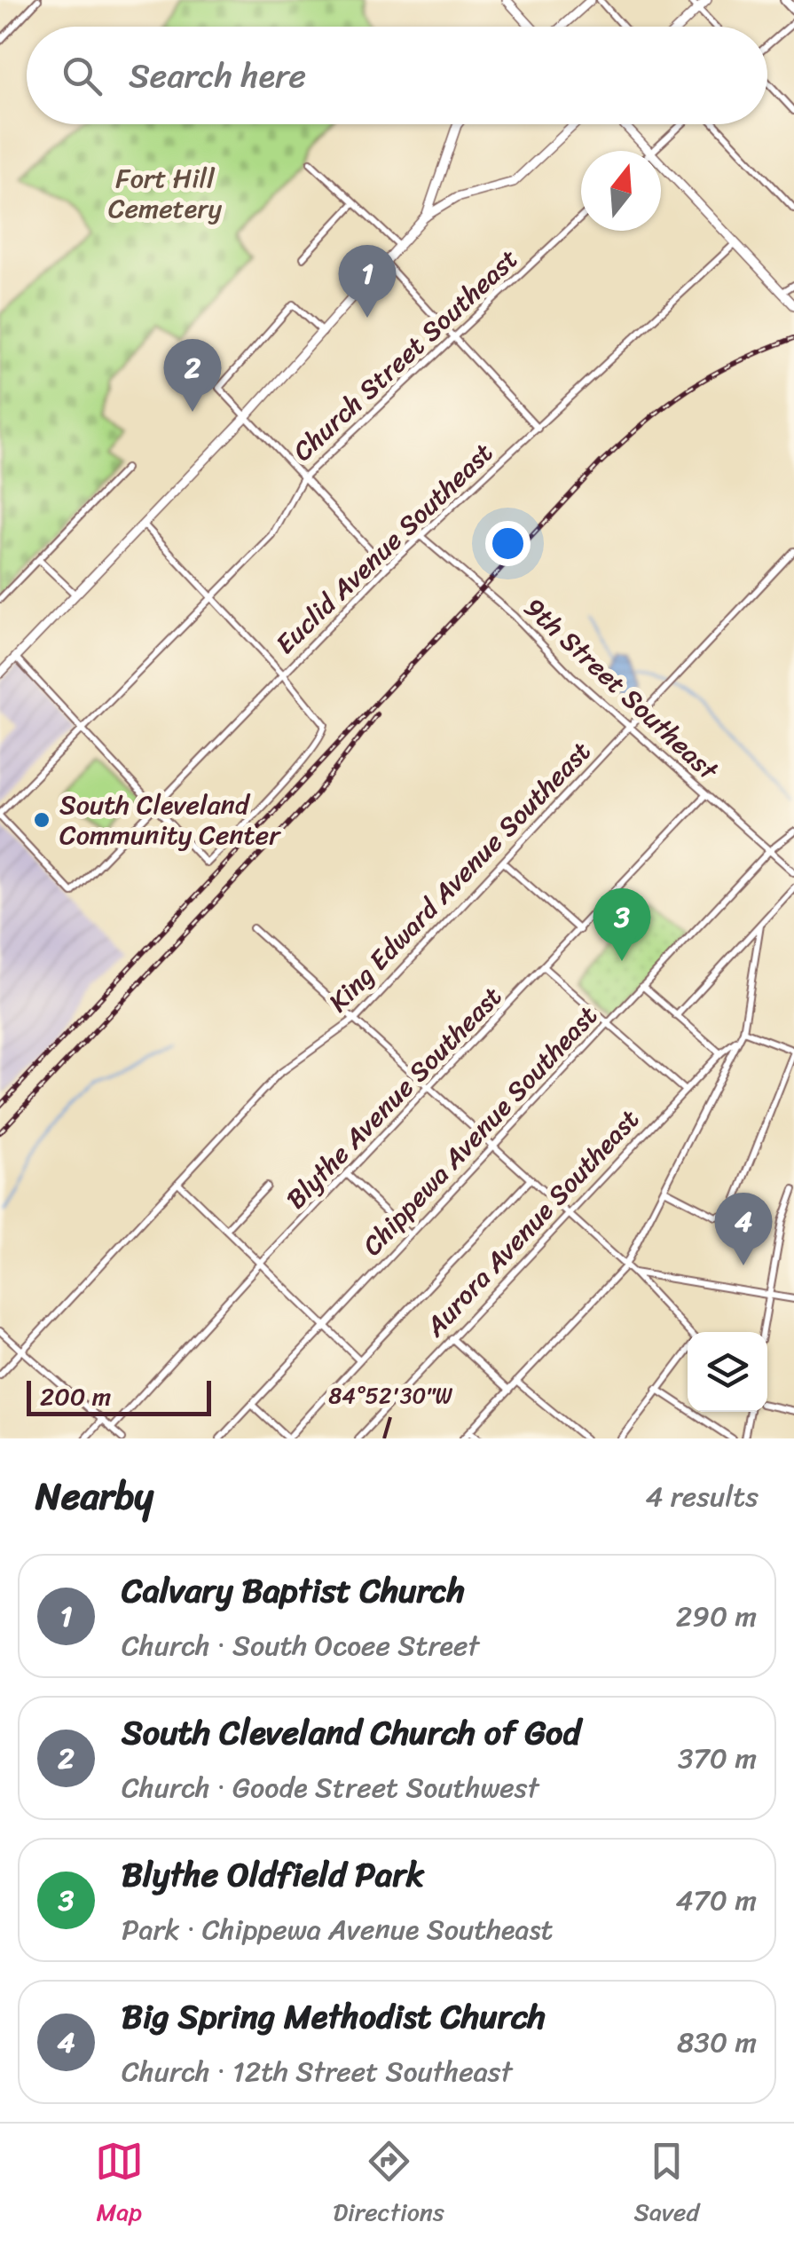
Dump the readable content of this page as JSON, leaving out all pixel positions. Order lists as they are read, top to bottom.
{
  "streets": {
    "street": [
      "Church Street Southeast",
      "Euclid Avenue Southeast",
      "9th Street Southeast",
      "King Edward Avenue Southeast",
      "Blythe Avenue Southeast",
      "Chippewa Avenue Southeast",
      "Aurora Avenue Southeast"
    ]
  },
  "crossings": [
    ["Church Street Southeast", "Euclid Avenue Southeast"],
    ["Euclid Avenue Southeast", "9th Street Southeast"],
    ["9th Street Southeast", "King Edward Avenue Southeast"],
    ["9th Street Southeast", "Blythe Avenue Southeast"],
    ["9th Street Southeast", "Chippewa Avenue Southeast"]
  ],
  "parks": ["Fort Hill Cemetery"],
  "places": ["South Cleveland Community Center"],
  "scale_bar": "200 m",
  "north": "top",
  "page": {
    "search": "Search here",
    "pins": [
      "1",
      "2",
      "3",
      "4"
    ],
    "scale": "200 m",
    "heading": ["Nearby", "4 results"],
    "list": [
      {
        "mark": "1",
        "name": "Calvary Baptist Church",
        "note": "Church · South Ocoee Street",
        "value": "290 m"
      },
      {
        "mark": "2",
        "name": "South Cleveland Church of God",
        "note": "Church · Goode Street Southwest",
        "value": "370 m"
      },
      {
        "mark": "3",
        "name": "Blythe Oldfield Park",
        "note": "Park · Chippewa Avenue Southeast",
        "value": "470 m"
      },
      {
        "mark": "4",
        "name": "Big Spring Methodist Church",
        "note": "Church · 12th Street Southeast",
        "value": "830 m"
      }
    ],
    "nav": ["Map", "Directions", "Saved"]
  },
  "coordinates": ["84°52'30\"W"]
}
